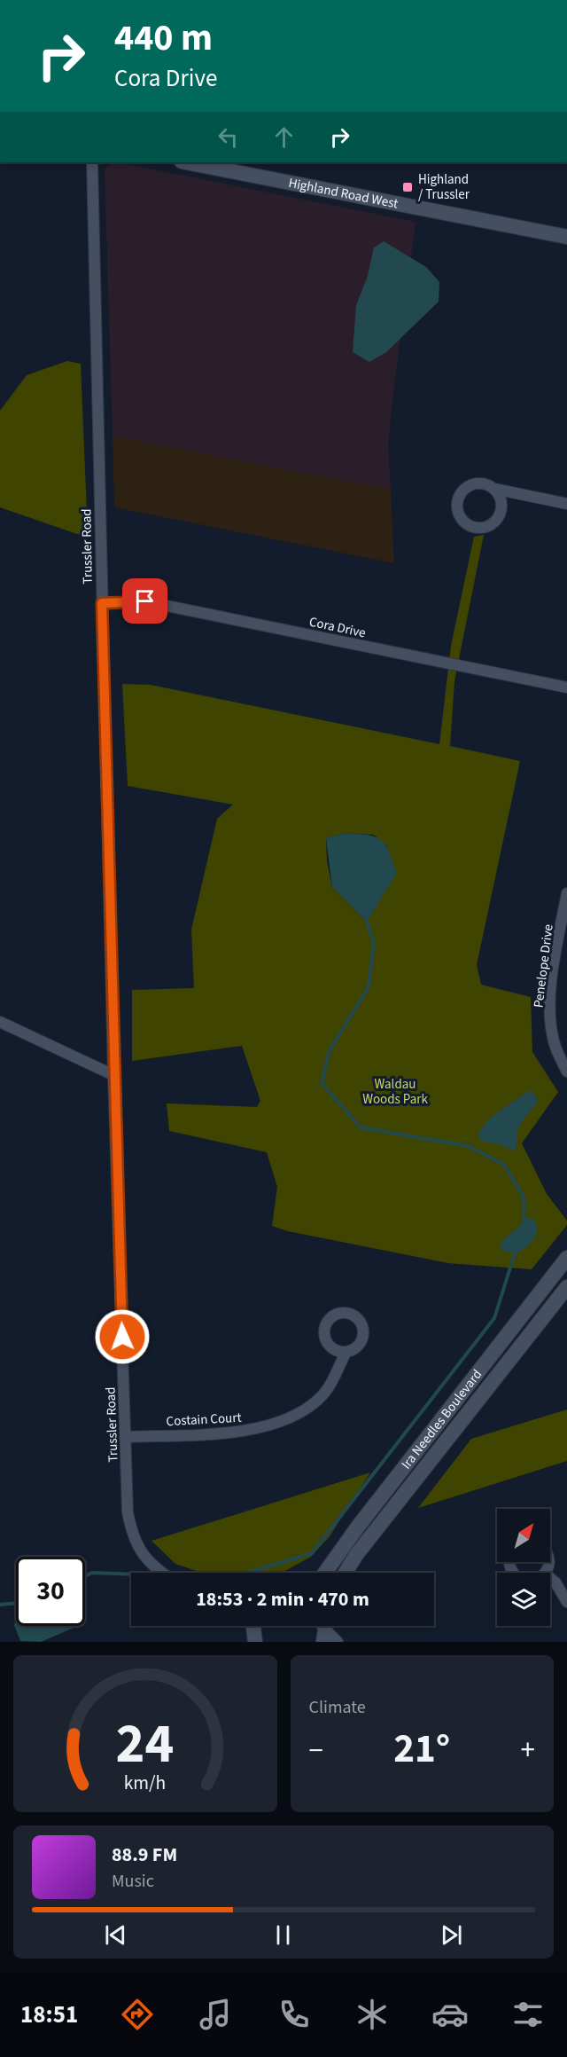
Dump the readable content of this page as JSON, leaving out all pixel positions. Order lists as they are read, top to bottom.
{
  "streets": {
    "main road": ["Highland Road West", "Ira Needles Boulevard"],
    "street": [
      "Trussler Road",
      "Cora Drive",
      "Penelope Drive",
      "Costain Court"
    ]
  },
  "crossings": [
    ["Trussler Road", "Cora Drive"],
    ["Trussler Road", "Costain Court"]
  ],
  "parks": ["Waldau Woods Park"],
  "places": {
    "transit": ["Highland / Trussler"]
  },
  "north": "top right",
  "page": {
    "turn": ["440 m", "Cora Drive"],
    "limit": "30",
    "trip": "18:53 · 2 min · 470 m",
    "tile": "Climate",
    "heat": ["−", "21°", "+"],
    "song": ["88.9 FM", "Music"],
    "tabs": "18:51",
    "gauge": ["24", "km/h"]
  }
}
